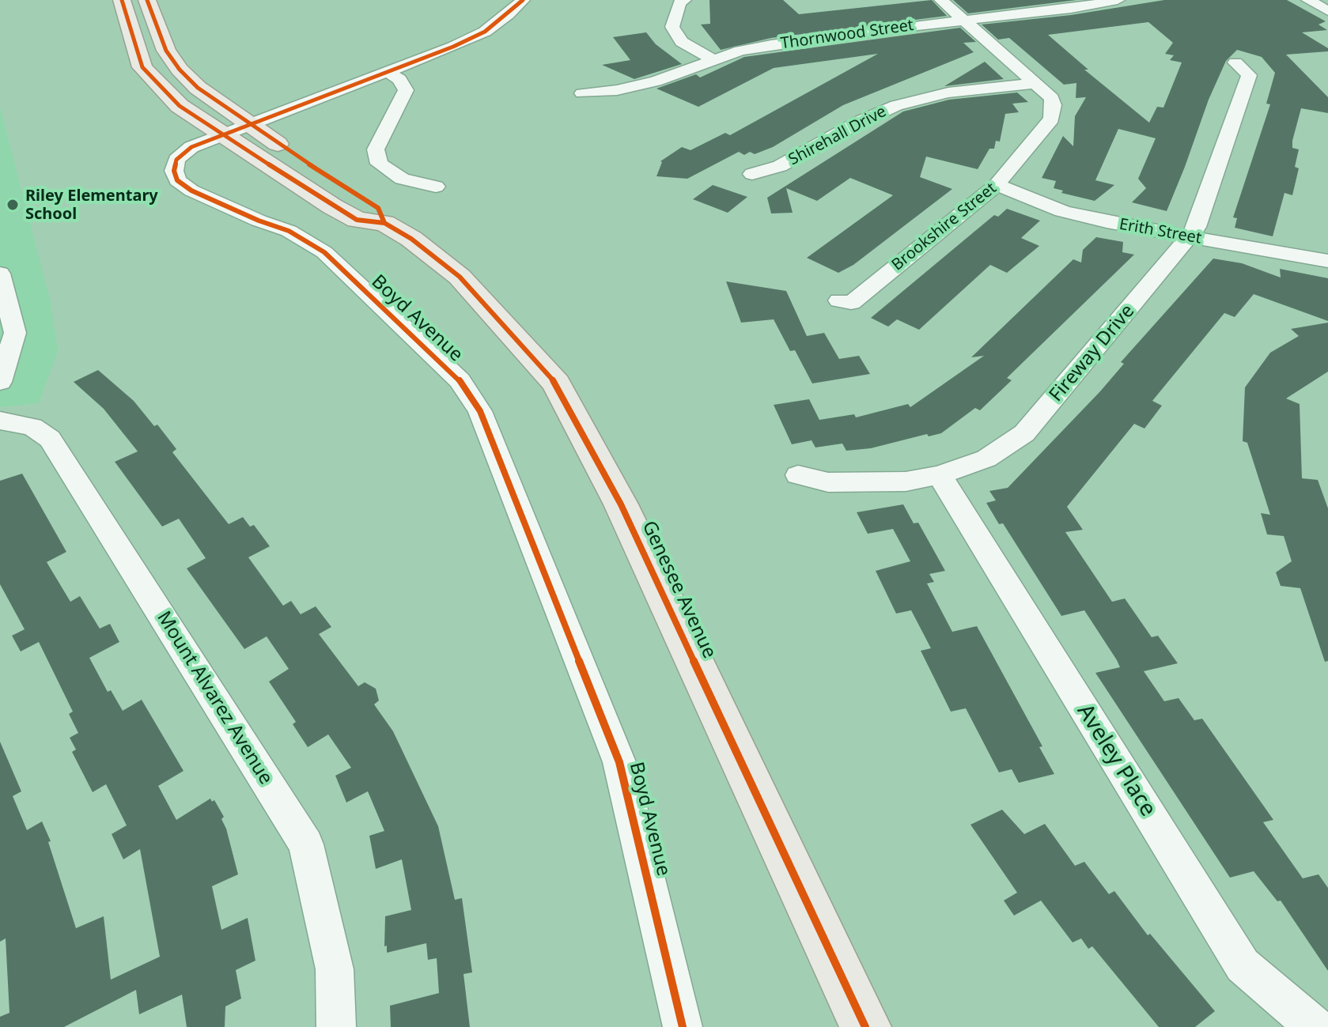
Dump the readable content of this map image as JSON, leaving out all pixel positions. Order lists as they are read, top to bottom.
{
  "streets": {
    "main road": ["Genesee Avenue"],
    "street": [
      "Thornwood Street",
      "Shirehall Drive",
      "Brookshire Street",
      "Erith Street",
      "Boyd Avenue",
      "Fireway Drive",
      "Mount Alvarez Avenue",
      "Aveley Place"
    ]
  },
  "crossings": [
    ["Thornwood Street", "Brookshire Street"],
    ["Shirehall Drive", "Brookshire Street"],
    ["Brookshire Street", "Erith Street"],
    ["Erith Street", "Fireway Drive"],
    ["Boyd Avenue", "Genesee Avenue"],
    ["Fireway Drive", "Aveley Place"]
  ],
  "places": ["Riley Elementary School"]
}
